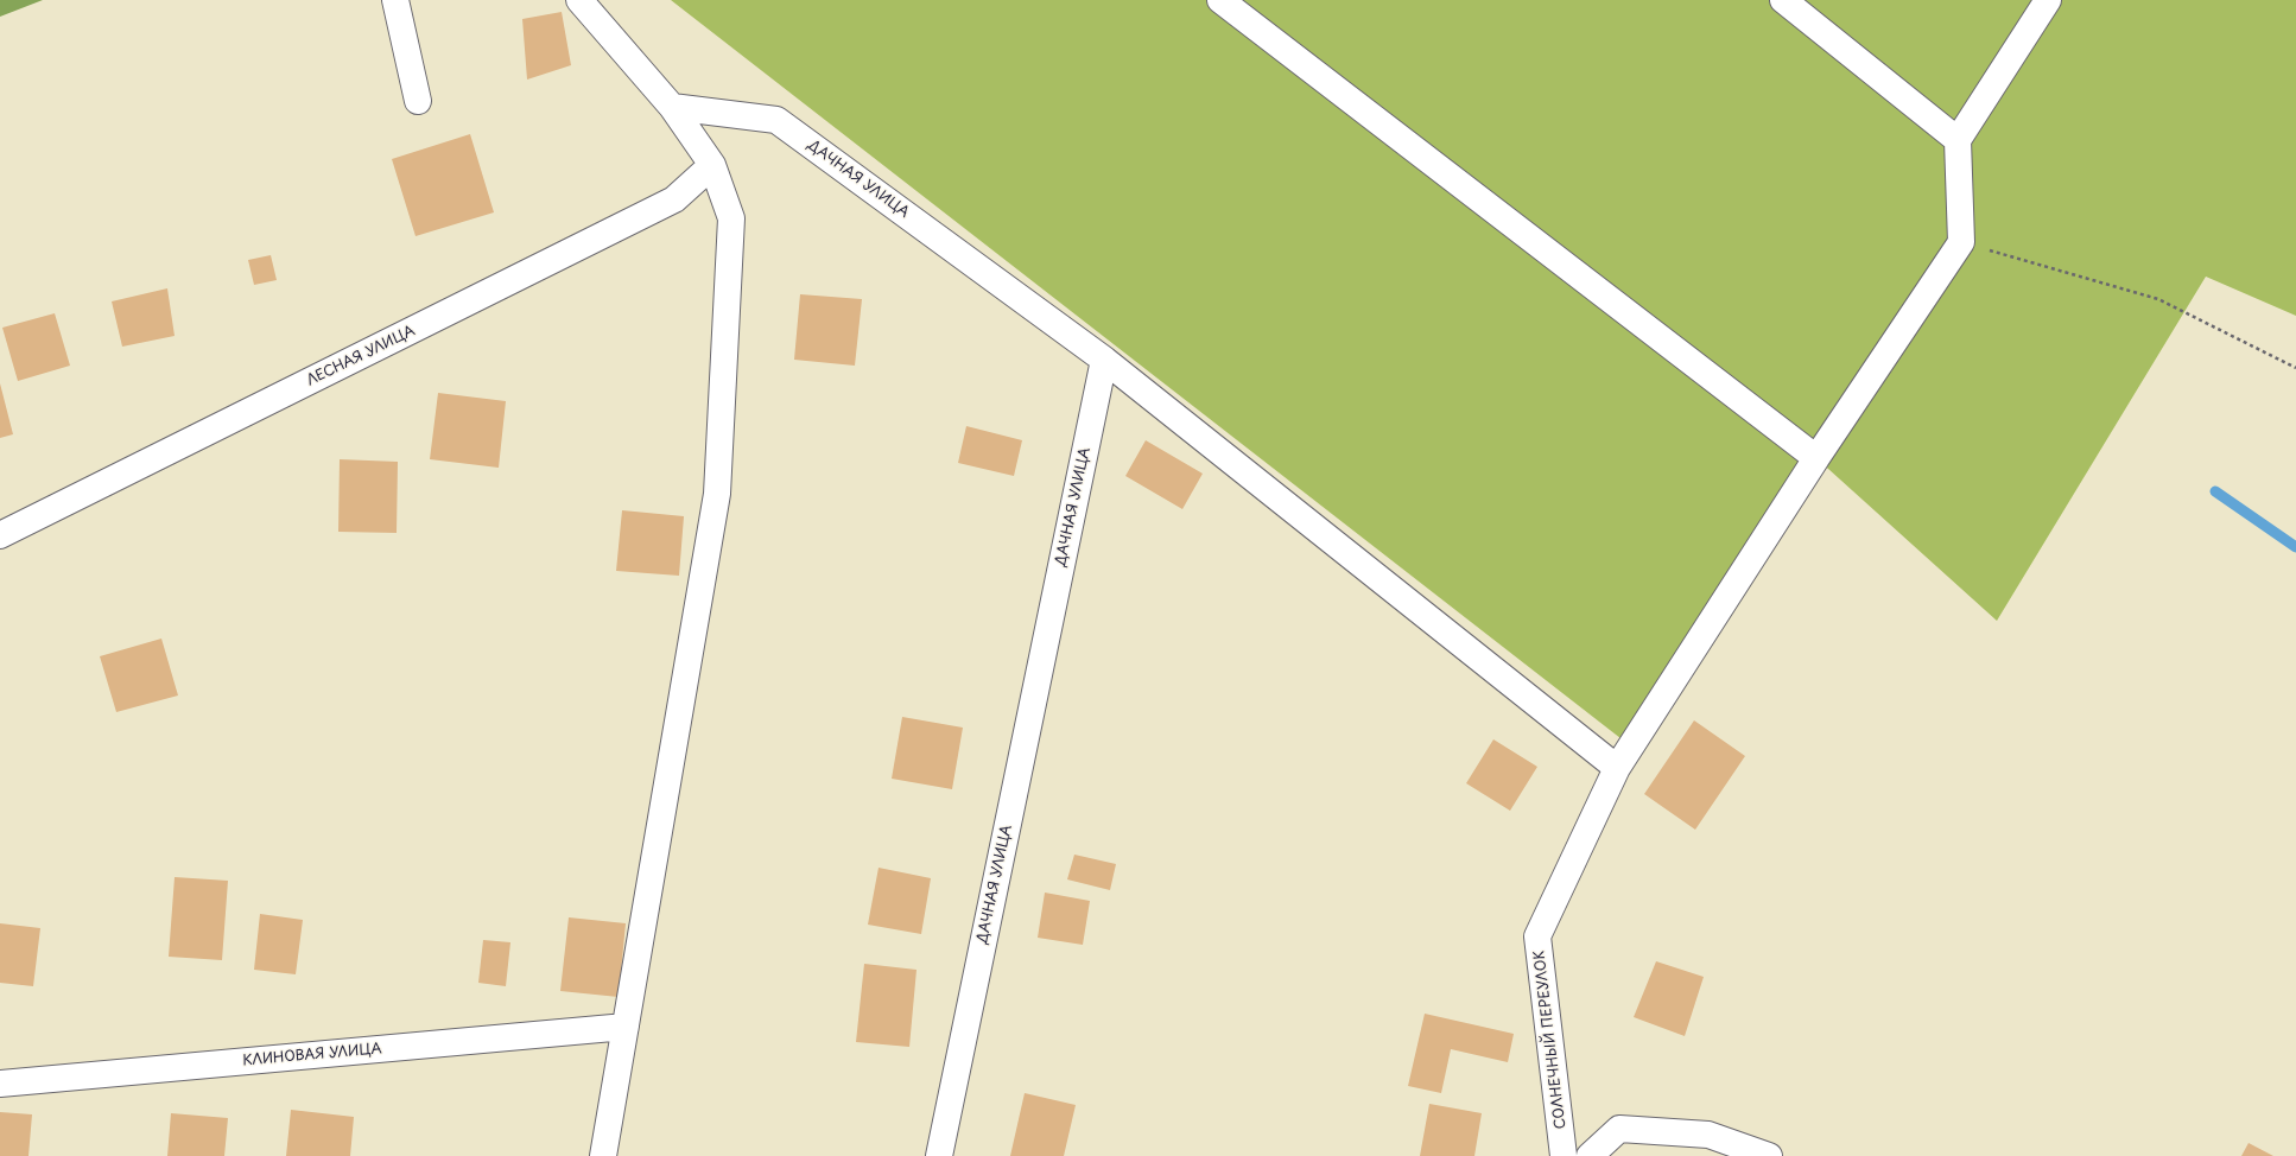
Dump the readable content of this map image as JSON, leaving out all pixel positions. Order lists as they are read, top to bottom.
{
  "streets": {
    "street": [
      "ДАЧНАЯ УЛИЦА",
      "ЛЕСНАЯ УЛИЦА",
      "СОЛНЕЧНЫЙ ПЕРЕУЛОК",
      "КЛИНОВАЯ УЛИЦА"
    ]
  }
}
